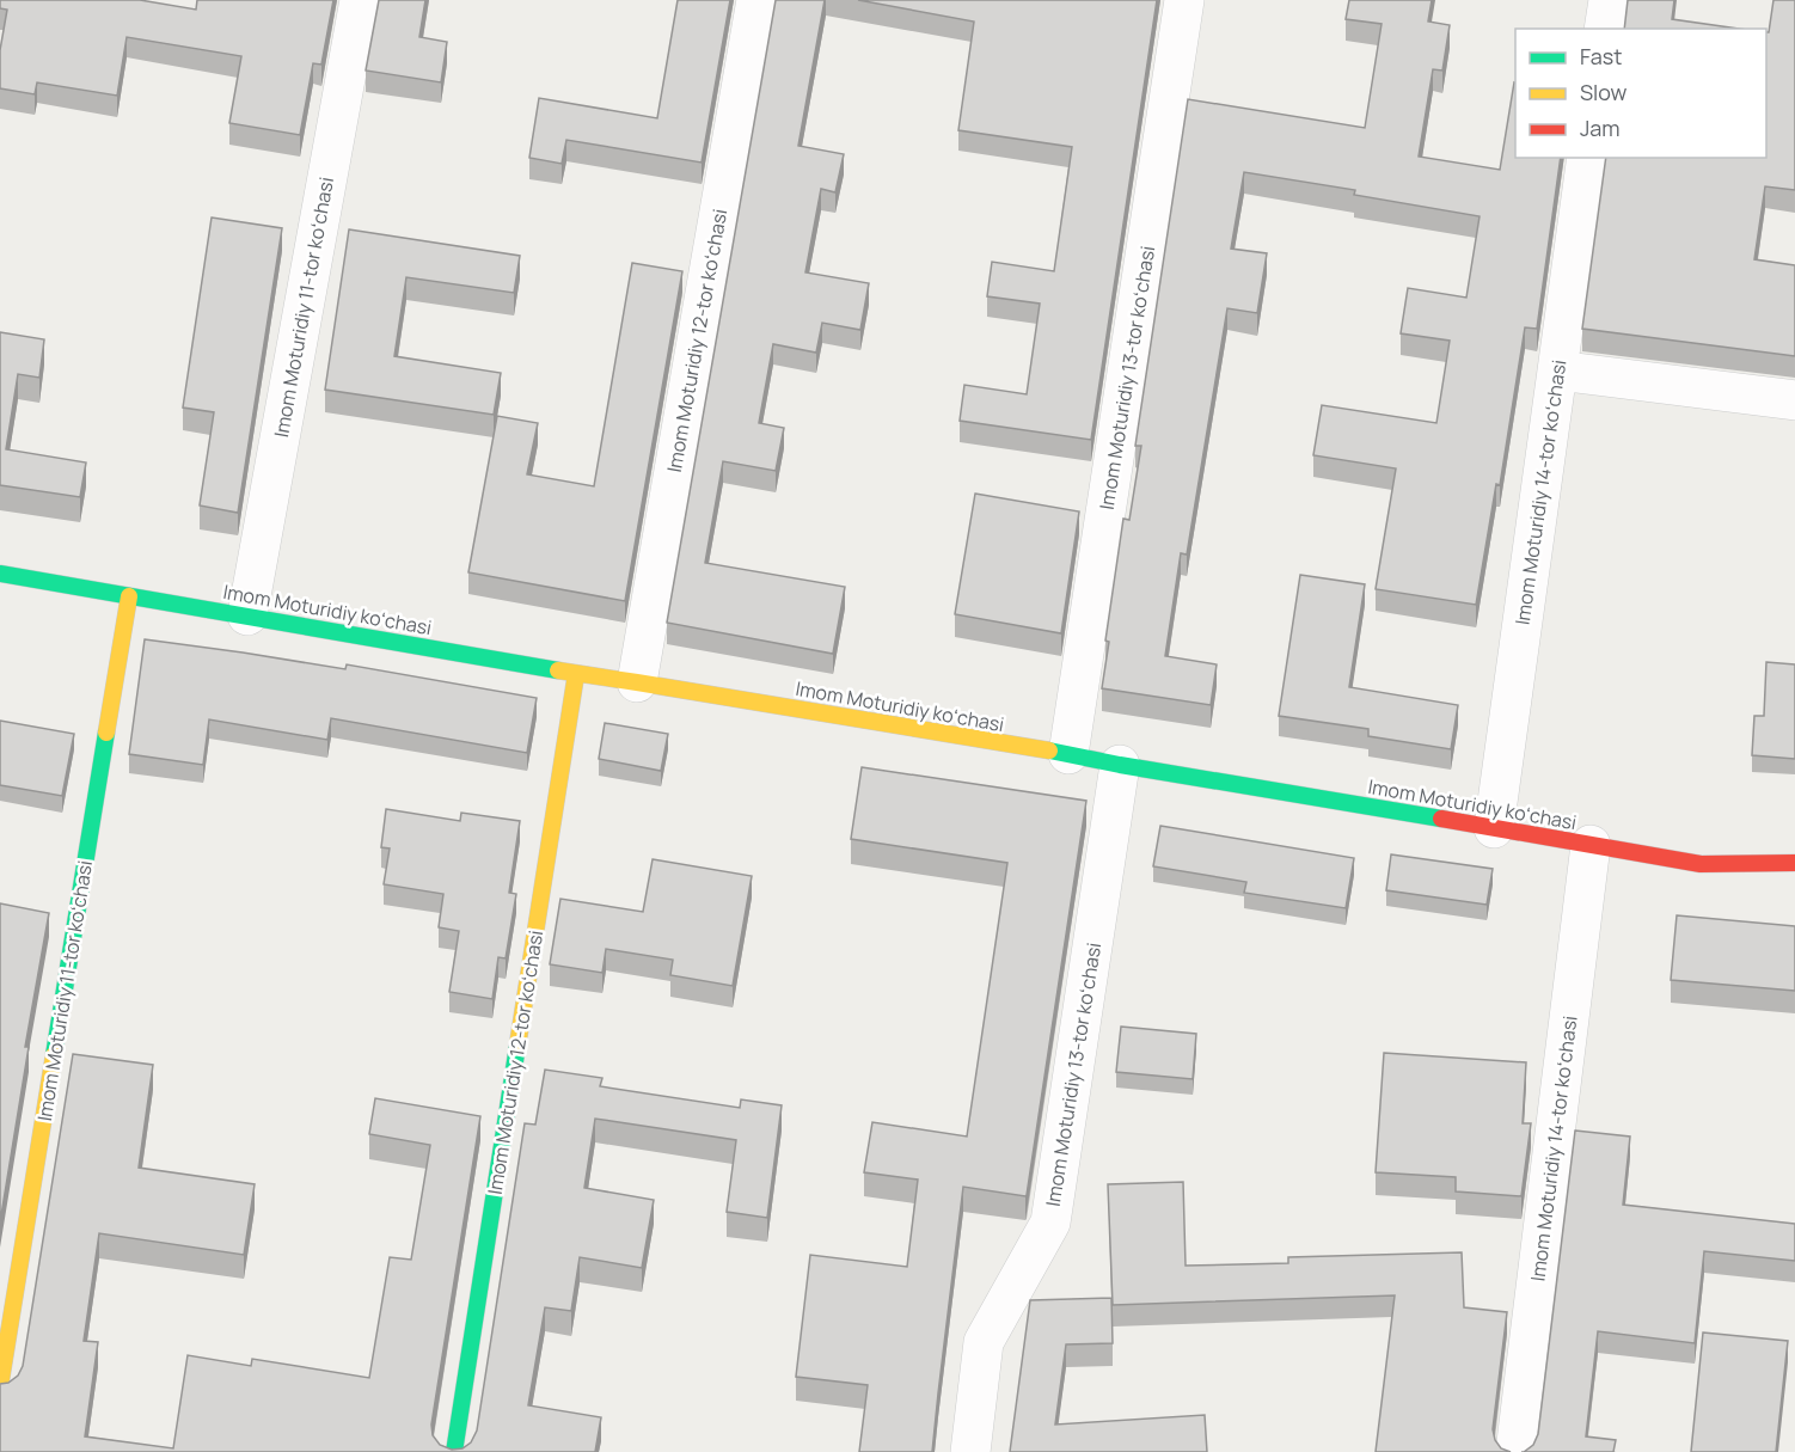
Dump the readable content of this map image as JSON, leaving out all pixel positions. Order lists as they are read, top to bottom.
{
  "streets": {
    "street": [
      "Imom Moturidiy 11-tor koʻchasi",
      "Imom Moturidiy 12-tor koʻchasi",
      "Imom Moturidiy 13-tor koʻchasi",
      "Imom Moturidiy 14-tor koʻchasi",
      "Imom Moturidiy koʻchasi"
    ]
  },
  "crossings": [
    ["Imom Moturidiy 11-tor koʻchasi", "Imom Moturidiy koʻchasi"],
    ["Imom Moturidiy 12-tor koʻchasi", "Imom Moturidiy koʻchasi"],
    ["Imom Moturidiy 13-tor koʻchasi", "Imom Moturidiy koʻchasi"],
    ["Imom Moturidiy 14-tor koʻchasi", "Imom Moturidiy koʻchasi"]
  ],
  "legend": ["Fast", "Slow", "Jam"]
}
